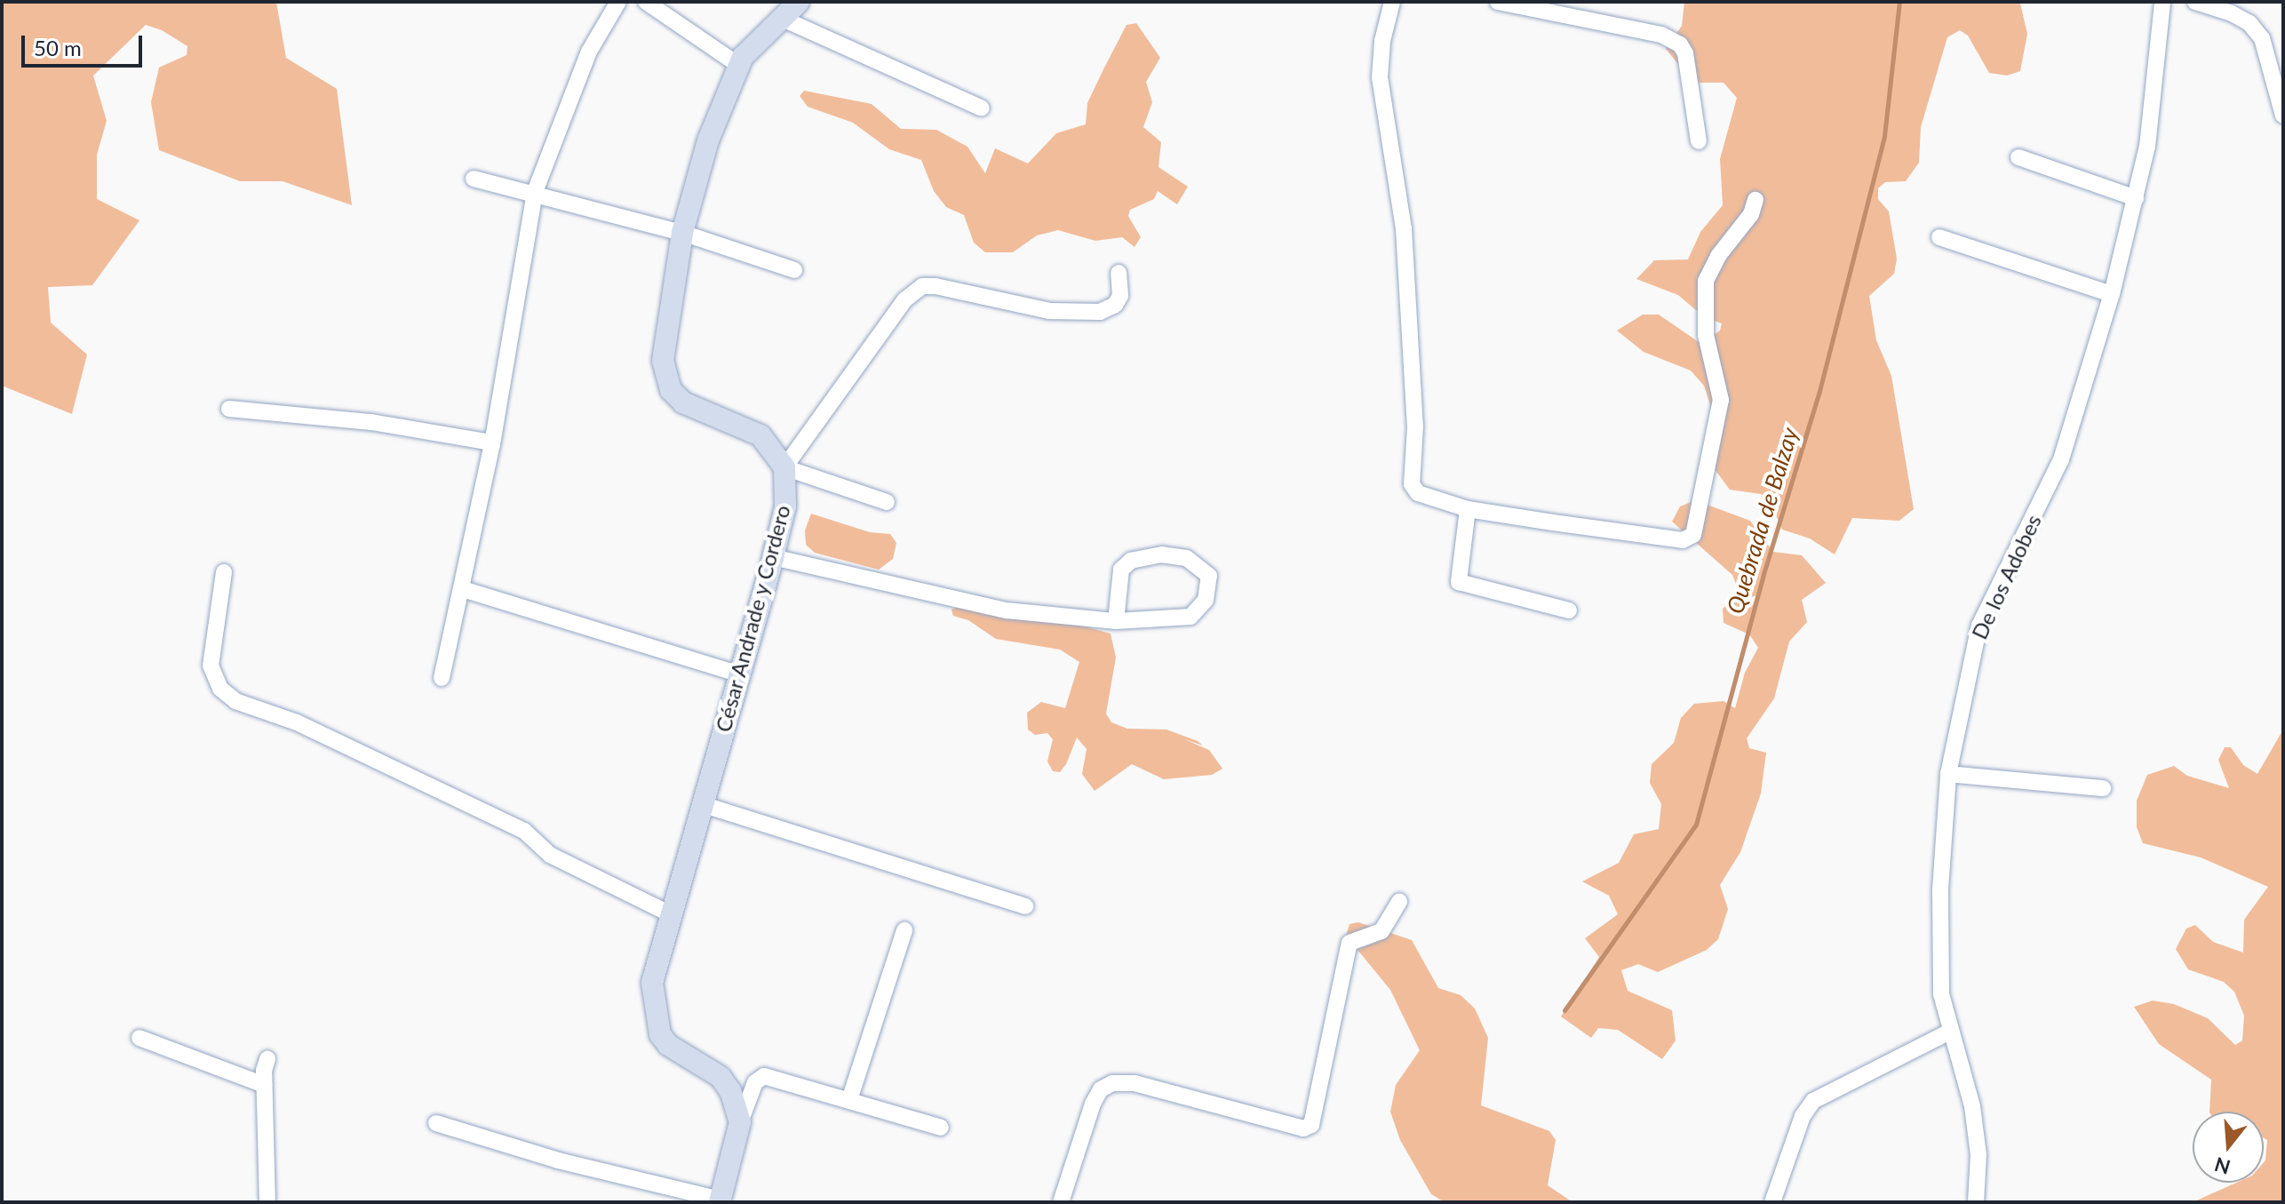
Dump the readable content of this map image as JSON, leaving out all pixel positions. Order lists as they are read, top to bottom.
{
  "streets": {
    "street": ["De los Adobes", "César Andrade y Cordero"]
  },
  "water": ["Quebrada de Balzay"],
  "scale_bar": "50 m",
  "north": "bottom"
}
